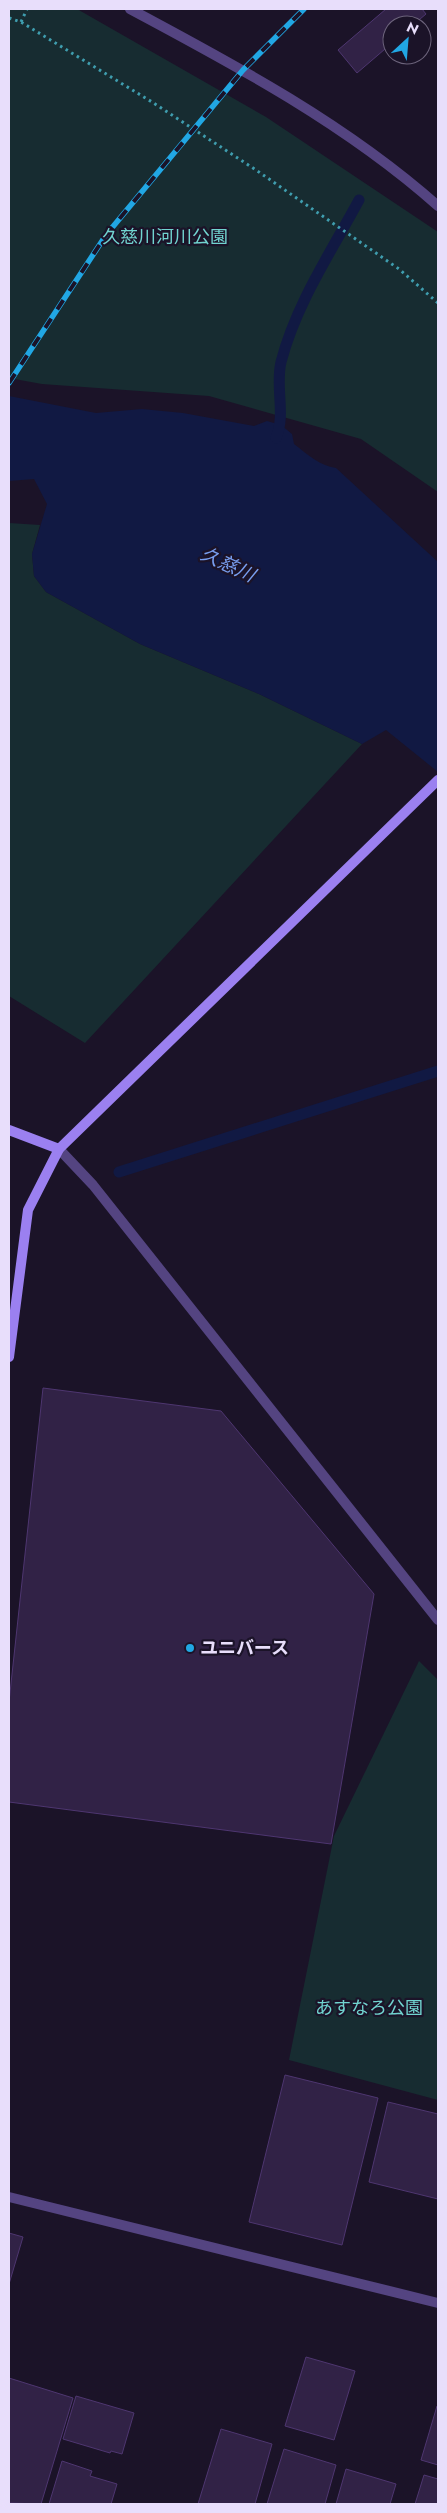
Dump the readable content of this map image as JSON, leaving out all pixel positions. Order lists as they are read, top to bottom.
{
  "water": ["久慈川"],
  "parks": ["久慈川河川公園", "あすなろ公園"],
  "places": ["ユニバース"],
  "north": "top right"
}
